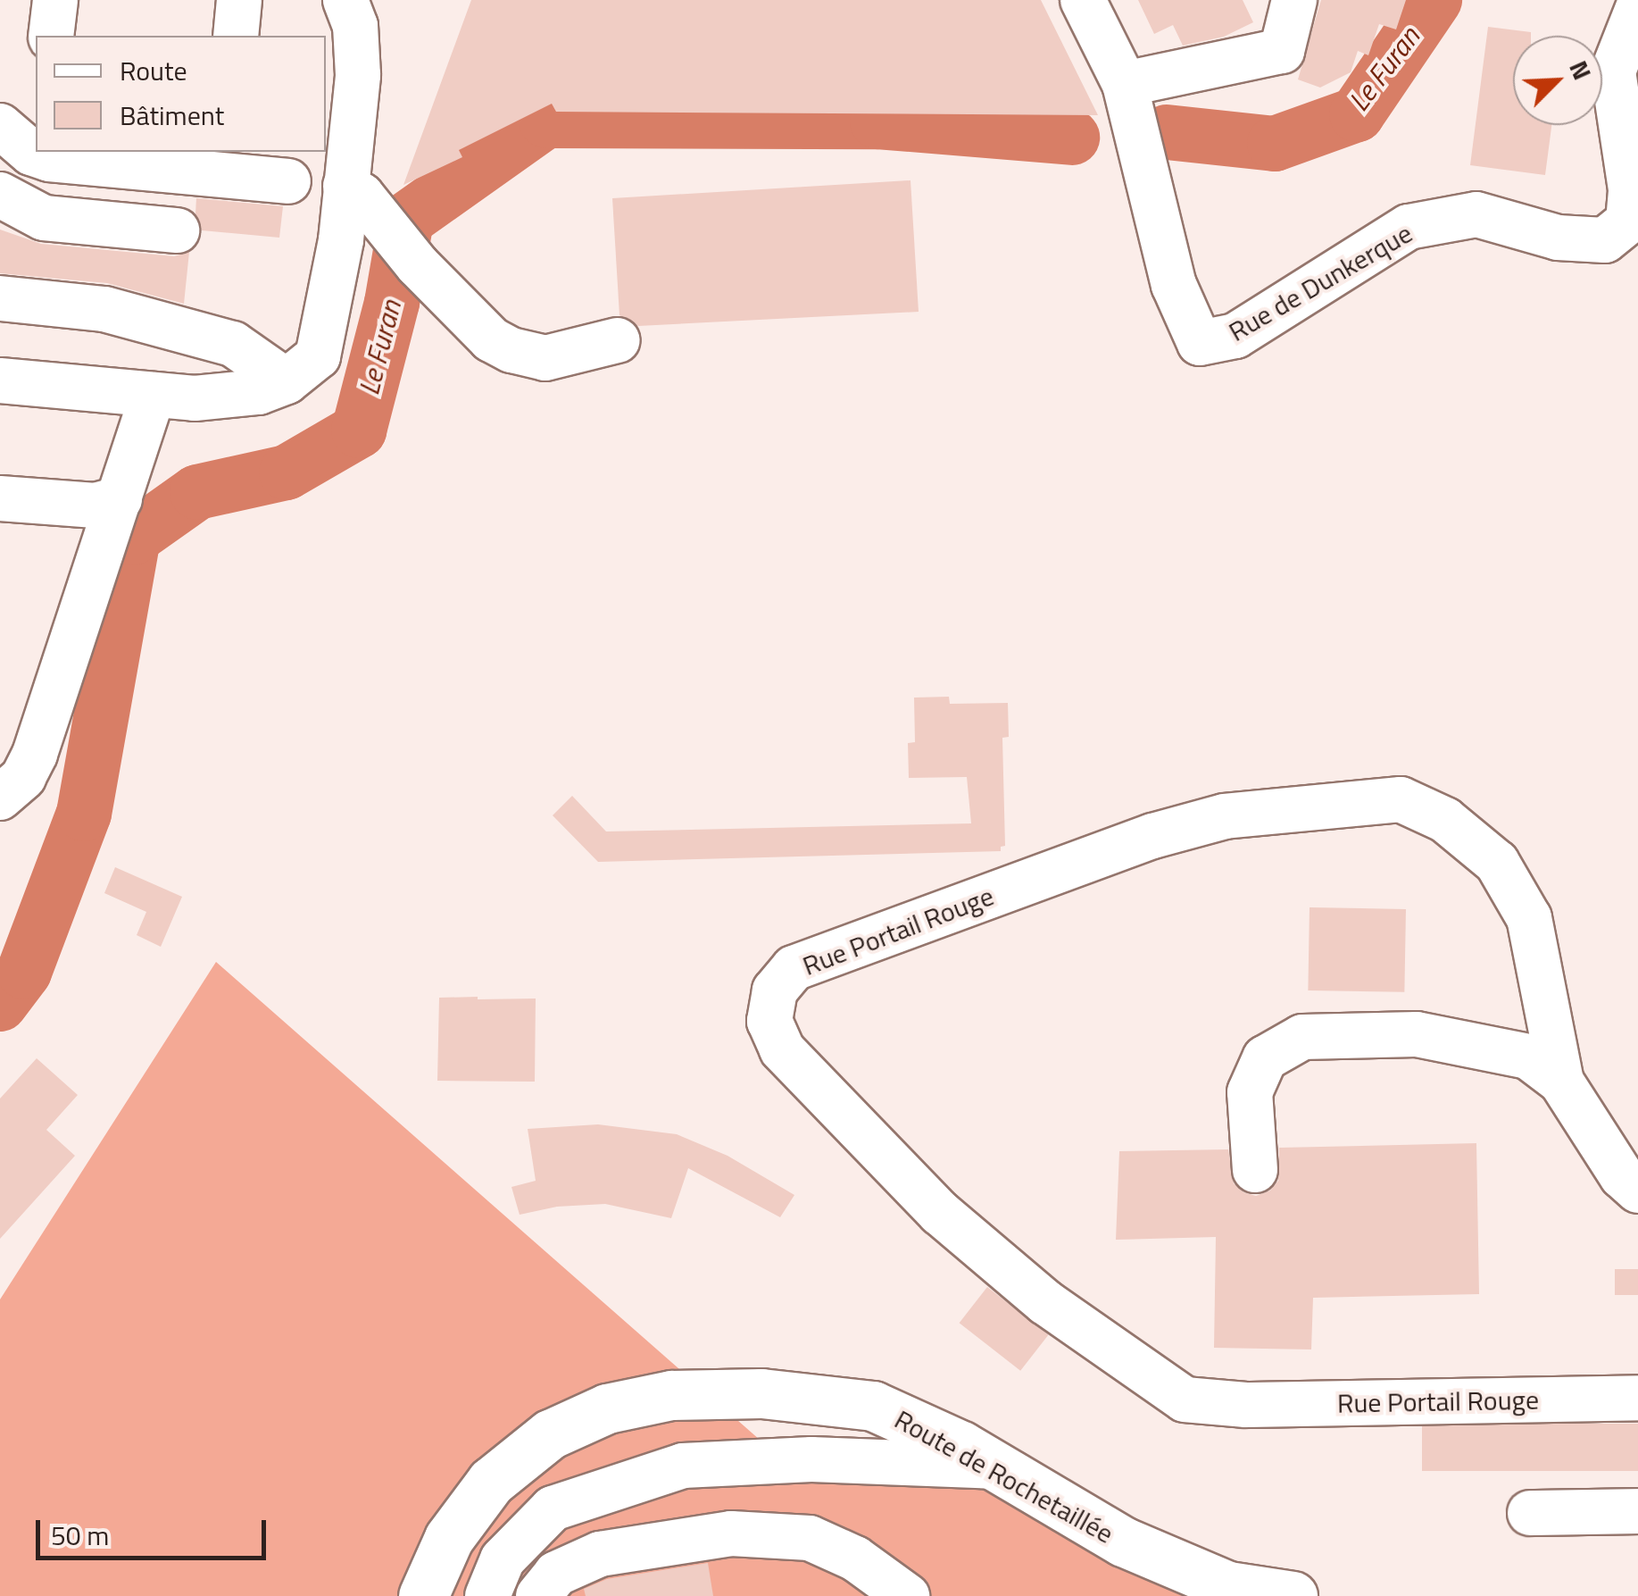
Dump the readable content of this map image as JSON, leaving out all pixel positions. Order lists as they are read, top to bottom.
{
  "streets": {
    "main road": ["Route de Rochetaillée"],
    "street": ["Rue de Dunkerque", "Rue Portail Rouge"]
  },
  "water": ["Le Furan"],
  "legend": ["Route", "Bâtiment"],
  "scale_bar": "50 m",
  "north": "top right"
}
